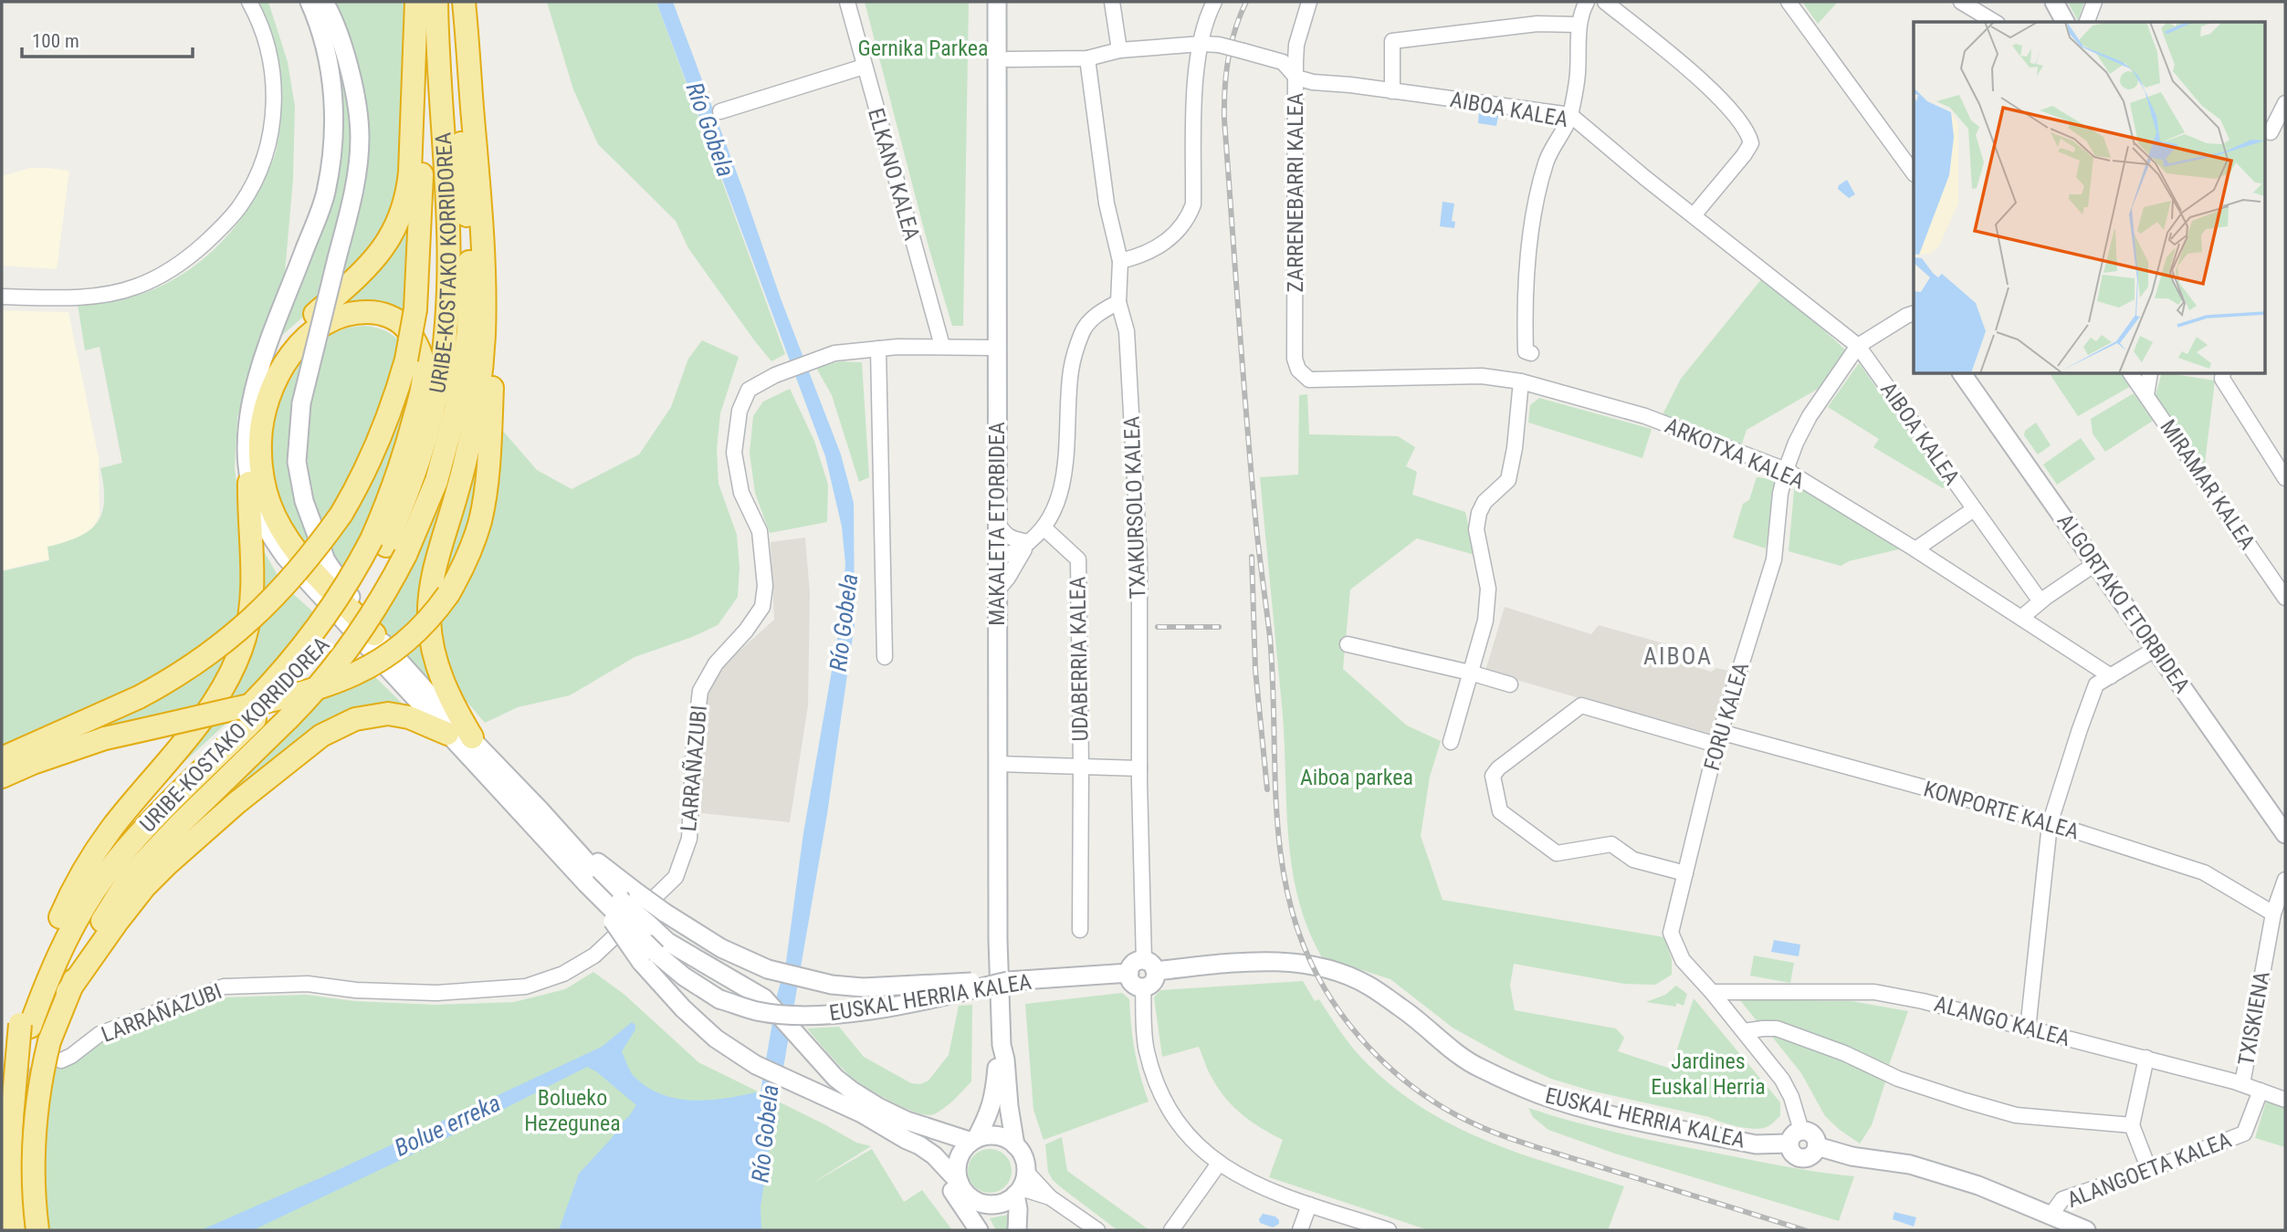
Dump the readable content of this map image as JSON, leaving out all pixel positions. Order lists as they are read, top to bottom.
{
  "streets": {
    "highway": ["URIBE-KOSTAKO KORRIDOREA"],
    "street": [
      "AIBOA KALEA",
      "ELKANO KALEA",
      "ZARRENEBARRI KALEA",
      "ARKOTXA KALEA",
      "MIRAMAR KALEA",
      "TXAKURSOLO KALEA",
      "MAKALETA ETORBIDEA",
      "ALGORTAKO ETORBIDEA",
      "UDABERRIA KALEA",
      "FORU KALEA",
      "LARRAÑAZUBI",
      "KONPORTE KALEA",
      "EUSKAL HERRIA KALEA",
      "TXISKIENA",
      "ALANGO KALEA",
      "ALANGOETA KALEA"
    ]
  },
  "crossings": [
    ["AIBOA KALEA", "ZARRENEBARRI KALEA"],
    ["AIBOA KALEA", "ARKOTXA KALEA"],
    ["AIBOA KALEA", "TXAKURSOLO KALEA"],
    ["AIBOA KALEA", "FORU KALEA"],
    ["ELKANO KALEA", "LARRAÑAZUBI"],
    ["ZARRENEBARRI KALEA", "ARKOTXA KALEA"],
    ["URIBE-KOSTAKO KORRIDOREA", "LARRAÑAZUBI"],
    ["ARKOTXA KALEA", "FORU KALEA"],
    ["TXAKURSOLO KALEA", "UDABERRIA KALEA"],
    ["TXAKURSOLO KALEA", "EUSKAL HERRIA KALEA"],
    ["MAKALETA ETORBIDEA", "UDABERRIA KALEA"],
    ["MAKALETA ETORBIDEA", "LARRAÑAZUBI"],
    ["FORU KALEA", "KONPORTE KALEA"],
    ["FORU KALEA", "EUSKAL HERRIA KALEA"],
    ["FORU KALEA", "ALANGO KALEA"],
    ["KONPORTE KALEA", "TXISKIENA"],
    ["EUSKAL HERRIA KALEA", "ALANGOETA KALEA"],
    ["TXISKIENA", "ALANGO KALEA"],
    ["ALANGO KALEA", "ALANGOETA KALEA"]
  ],
  "districts": ["AIBOA"],
  "water": ["Río Gobela", "Bolue erreka"],
  "parks": [
    "Gernika Parkea",
    "Aiboa parkea",
    "Jardines Euskal Herria",
    "Bolueko Hezegunea"
  ],
  "scale_bar": "100 m"
}
